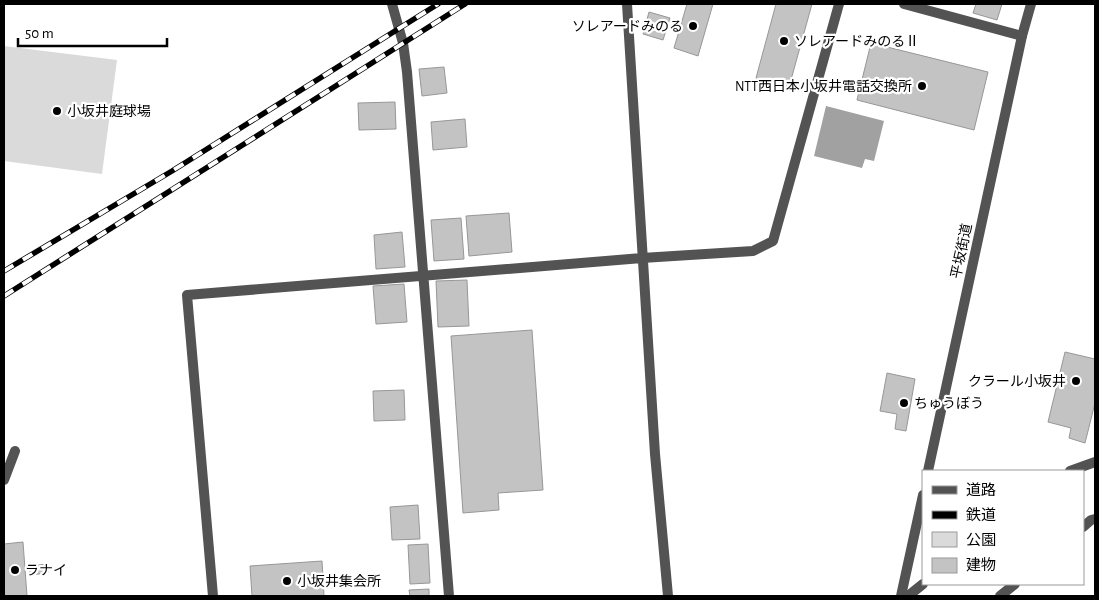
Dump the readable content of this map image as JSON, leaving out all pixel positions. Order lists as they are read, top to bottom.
{
  "streets": {
    "street": ["平坂街道"]
  },
  "places": [
    "ソレアードみのる",
    "ソレアードみのるⅡ",
    "NTT西日本小坂井電話交換所",
    "小坂井庭球場",
    "クラール小坂井",
    "ちゅうぼう",
    "ラナイ",
    "小坂井集会所"
  ],
  "legend": [
    "道路",
    "鉄道",
    "公園",
    "建物"
  ],
  "scale_bar": "50 m"
}
